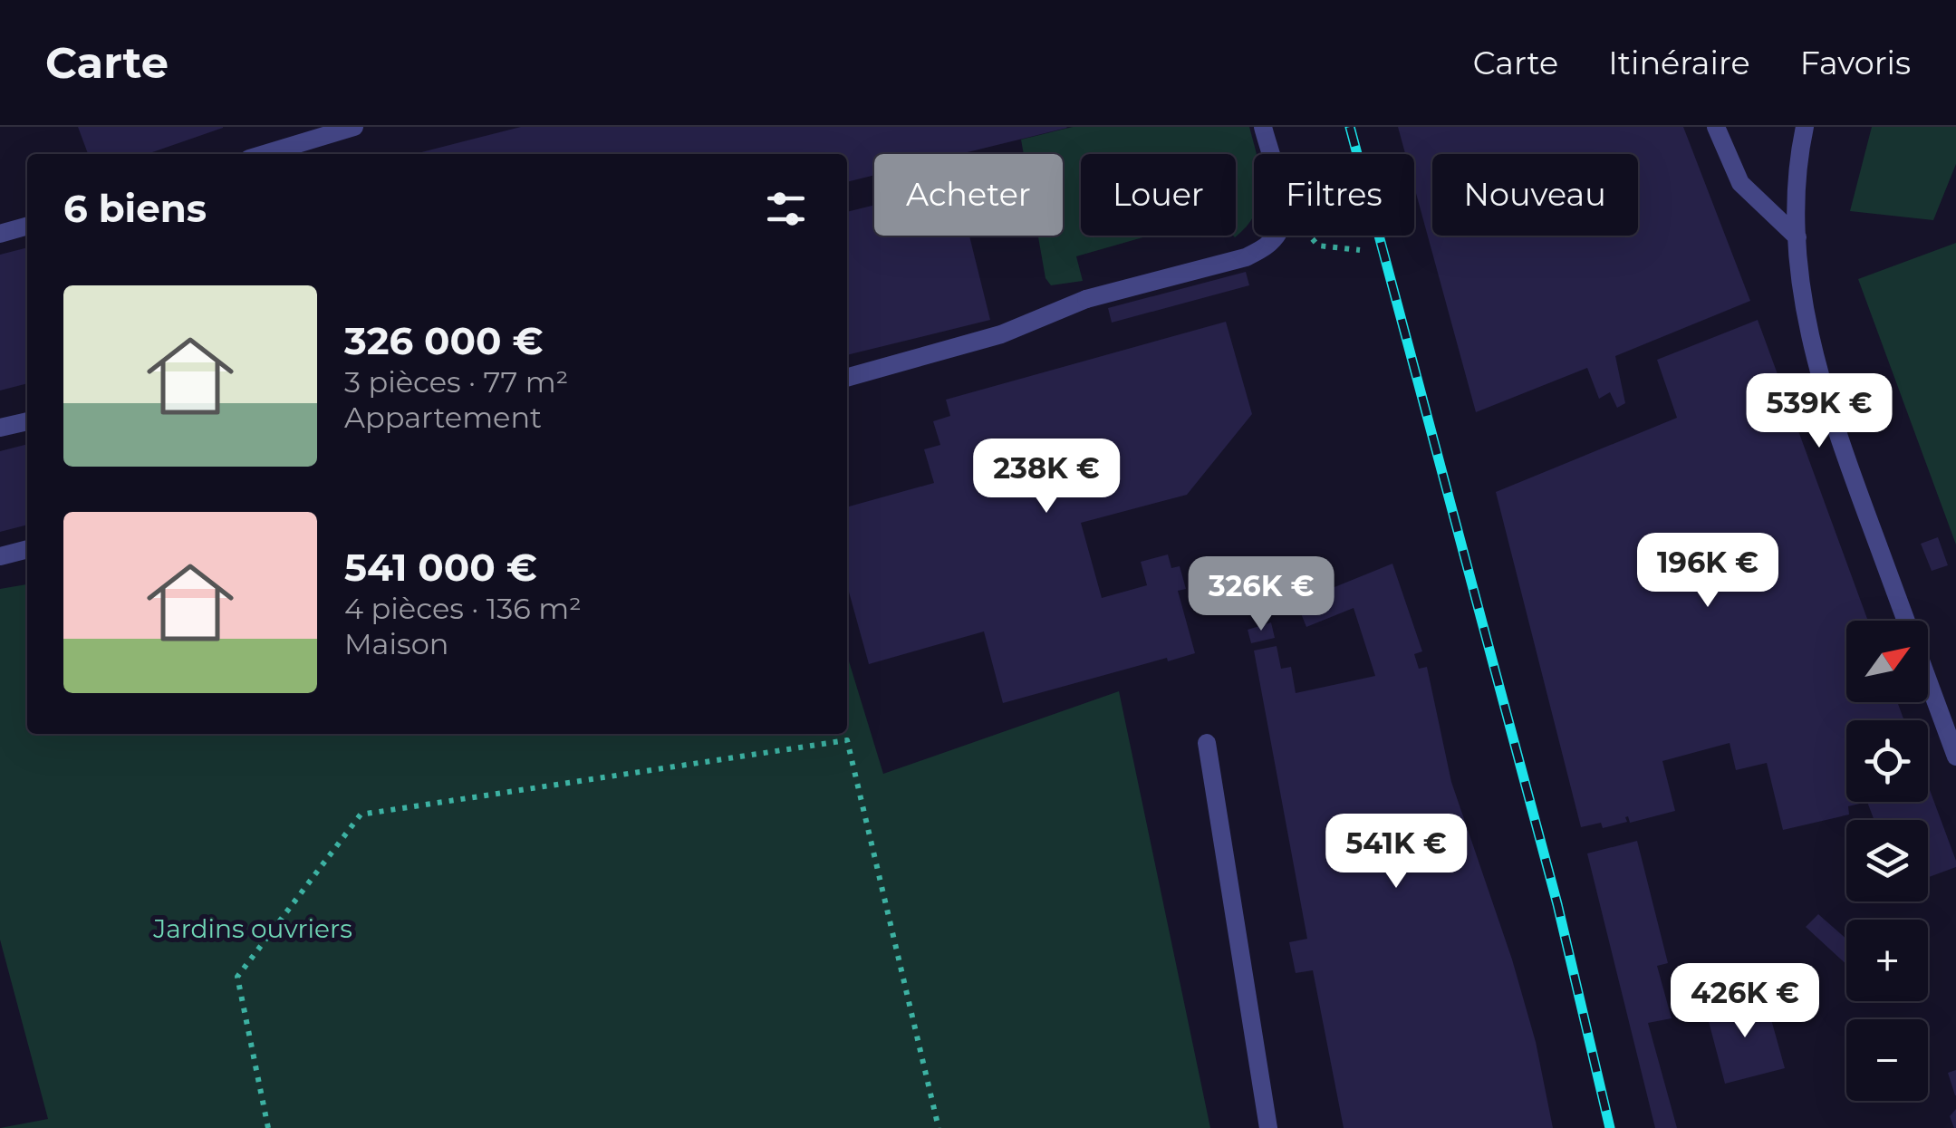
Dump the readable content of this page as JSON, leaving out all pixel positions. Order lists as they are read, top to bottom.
{
  "parks": ["Jardins ouvriers"],
  "north": "top right",
  "page": {
    "header": "Carte",
    "nav": ["Carte", "Itinéraire", "Favoris"],
    "chip": [
      "Acheter",
      "Louer",
      "Filtres",
      "Nouveau"
    ],
    "heading": "6 biens",
    "list": [
      {
        "name": "326 000 €",
        "note": "3 pièces · 77 m² · Appartement"
      },
      {
        "name": "541 000 €",
        "note": "4 pièces · 136 m² · Maison"
      }
    ],
    "price": [
      "539K €",
      "238K €",
      "196K €",
      "326K €",
      "541K €",
      "426K €"
    ],
    "map_buttons": ["+", "−"]
  }
}
